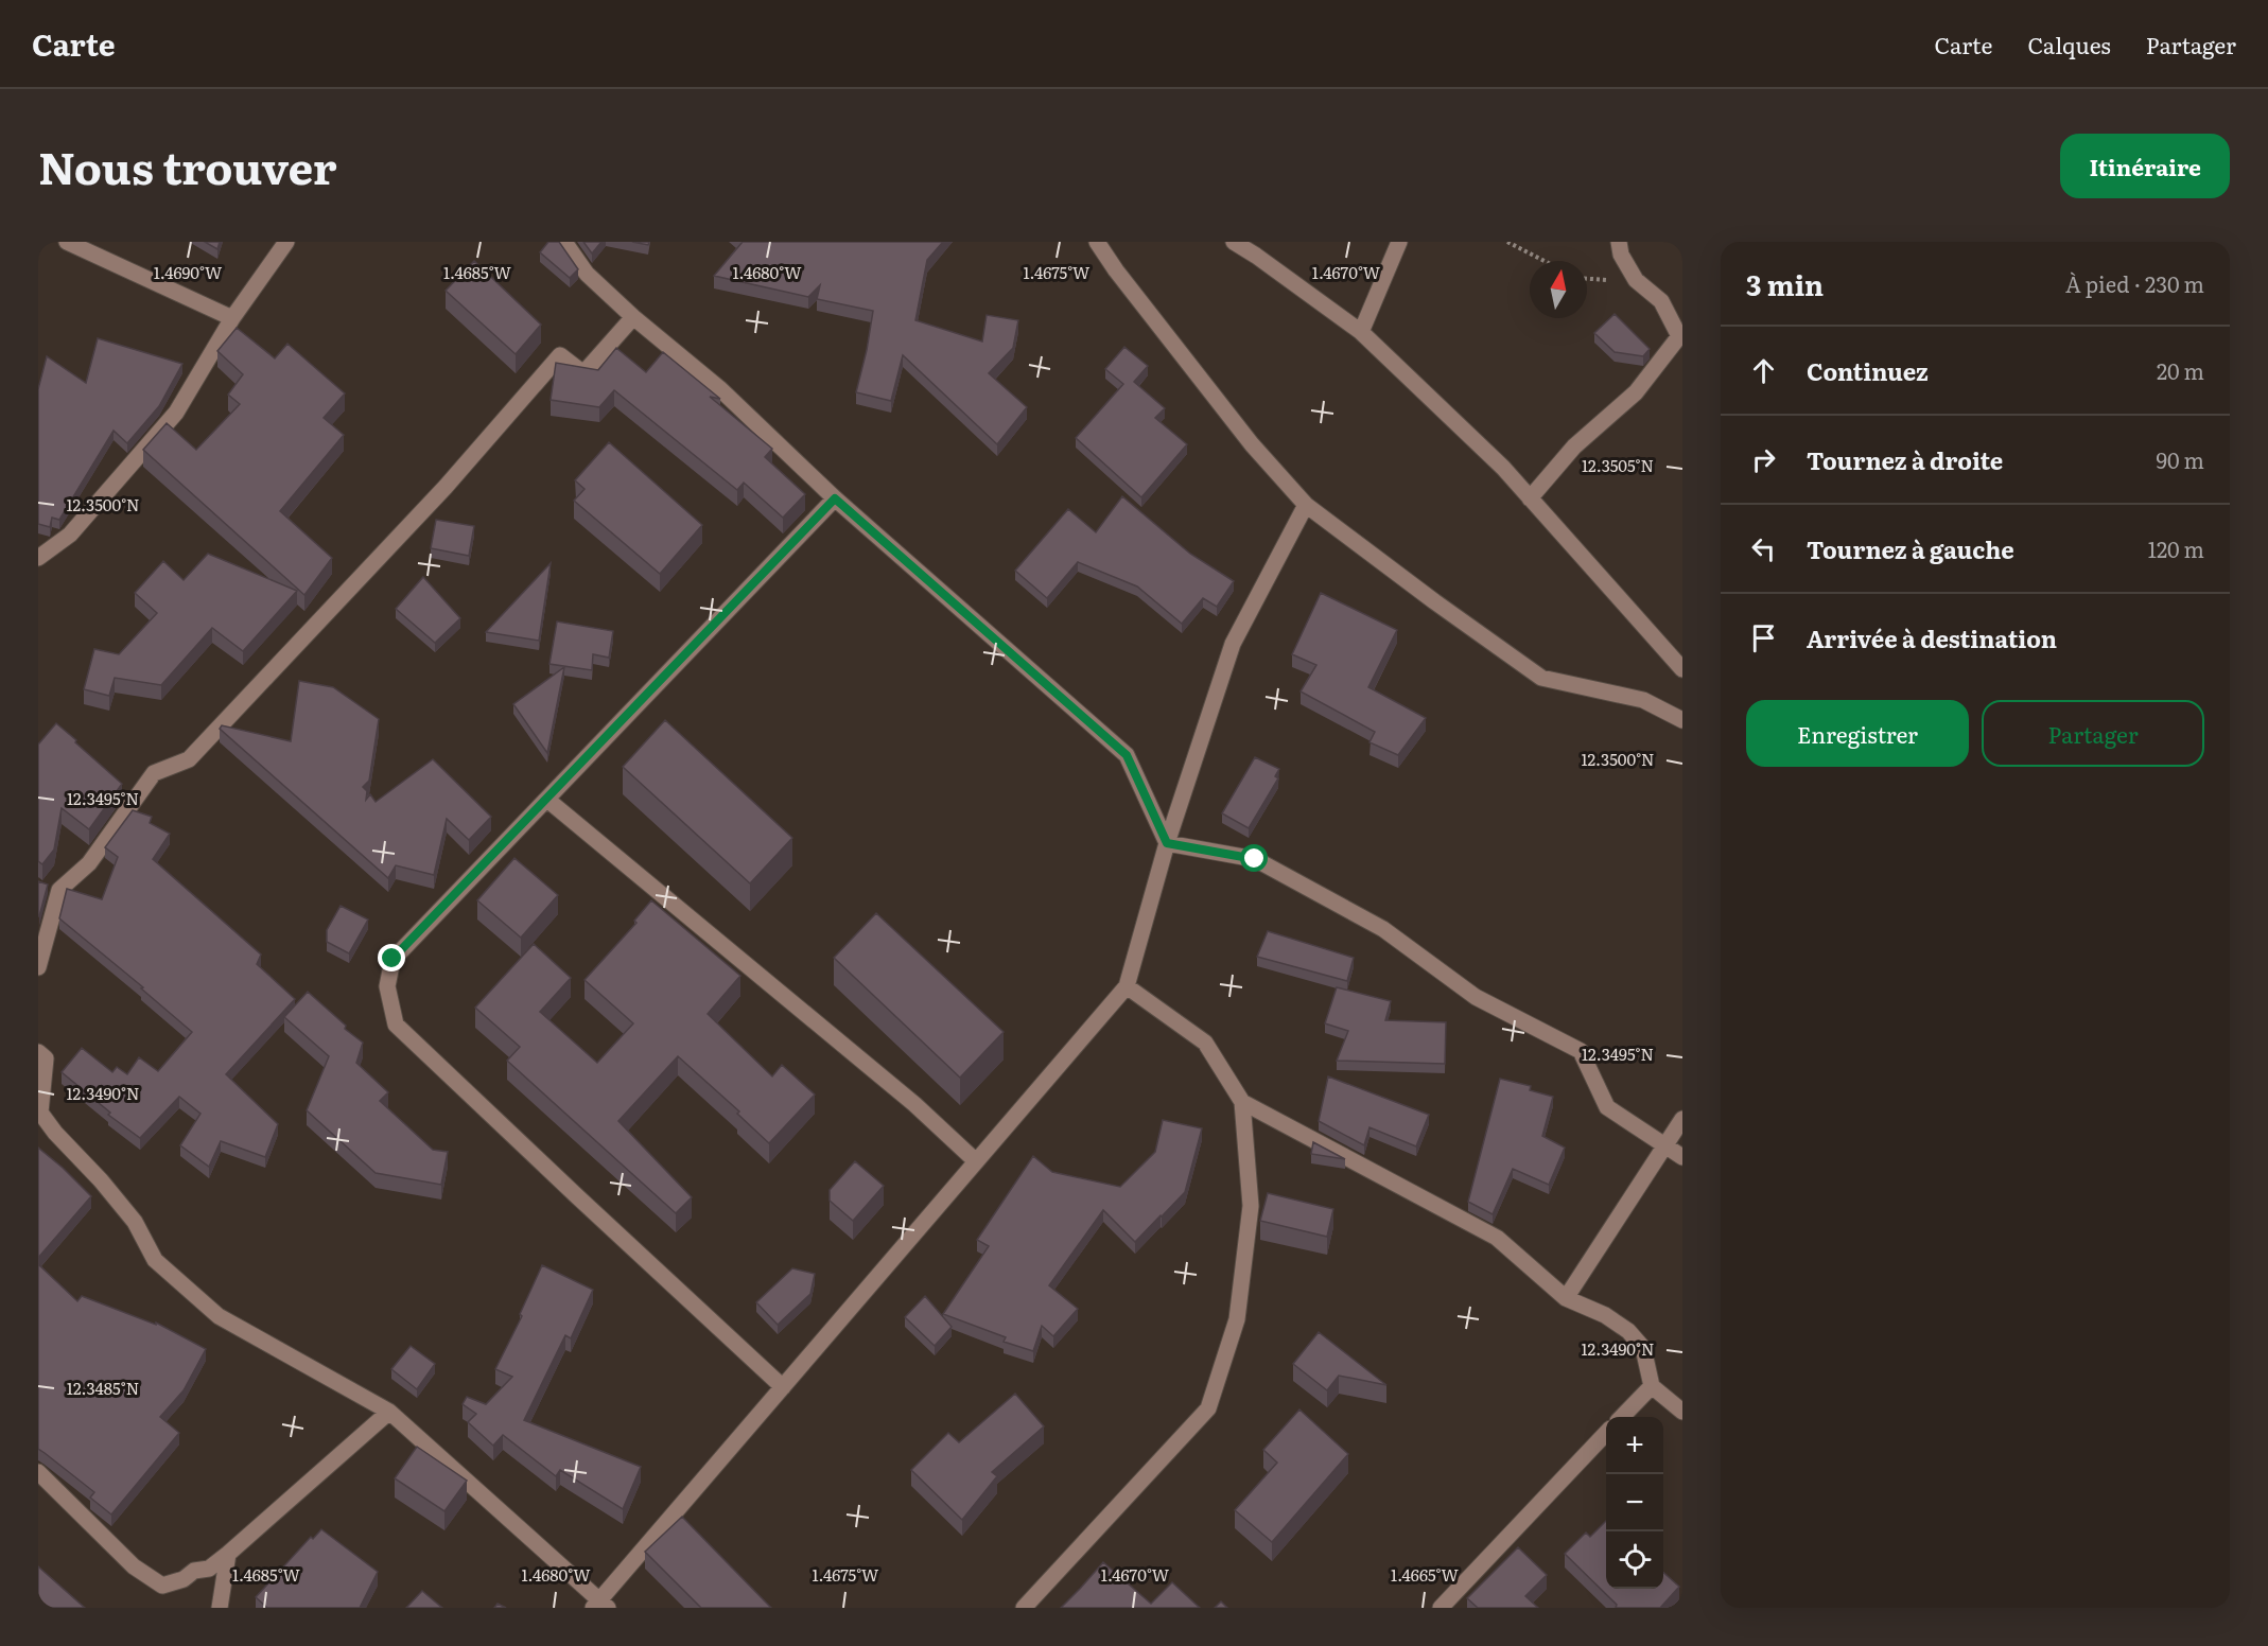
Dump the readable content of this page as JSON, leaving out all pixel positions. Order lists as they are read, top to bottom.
{
  "north": "top",
  "page": {
    "header": "Carte",
    "nav": ["Carte", "Calques", "Partager"],
    "title": "Nous trouver",
    "buttons": [
      "Itinéraire",
      ["Enregistrer", "Partager"]
    ],
    "heading": ["3 min", "À pied · 230 m"],
    "list": [
      ["Continuez", "20 m"],
      ["Tournez à droite", "90 m"],
      ["Tournez à gauche", "120 m"],
      "Arrivée à destination"
    ],
    "map_buttons": ["+", "−"]
  },
  "coordinates": [
    "1.4690°W",
    "1.4685°W",
    "1.4680°W",
    "1.4675°W",
    "1.4670°W",
    "12.3505°N",
    "12.3500°N",
    "12.3495°N",
    "12.3490°N",
    "12.3485°N",
    "1.4665°W"
  ]
}
